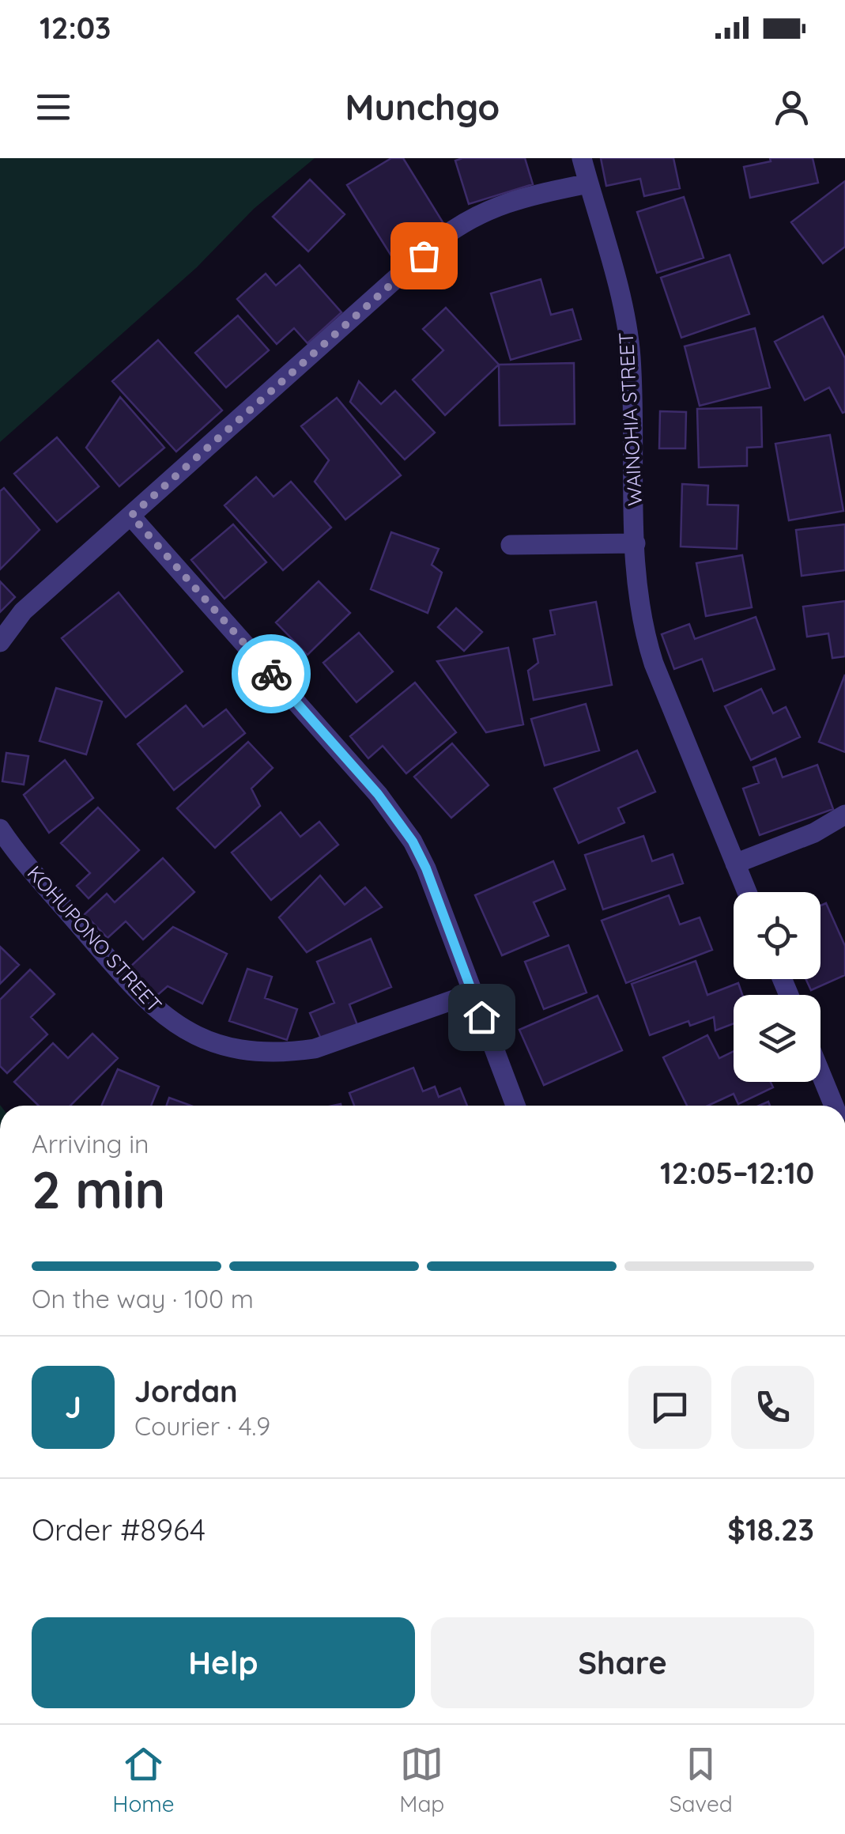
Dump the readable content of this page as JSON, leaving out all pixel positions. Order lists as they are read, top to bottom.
{
  "streets": {
    "street": ["WAINOHIA STREET", "KOHUPONO STREET"]
  },
  "page": {
    "status": "12:03",
    "header": "Munchgo",
    "heading": ["2 min", "Arriving in", "12:05–12:10"],
    "panel": [
      "Jordan",
      "Courier · 4.9",
      "Order #8964",
      "$18.23"
    ],
    "bar": "On the way · 100 m",
    "round": "J",
    "buttons": ["Help", "Share"],
    "tabs": ["Home", "Map", "Saved"]
  }
}
